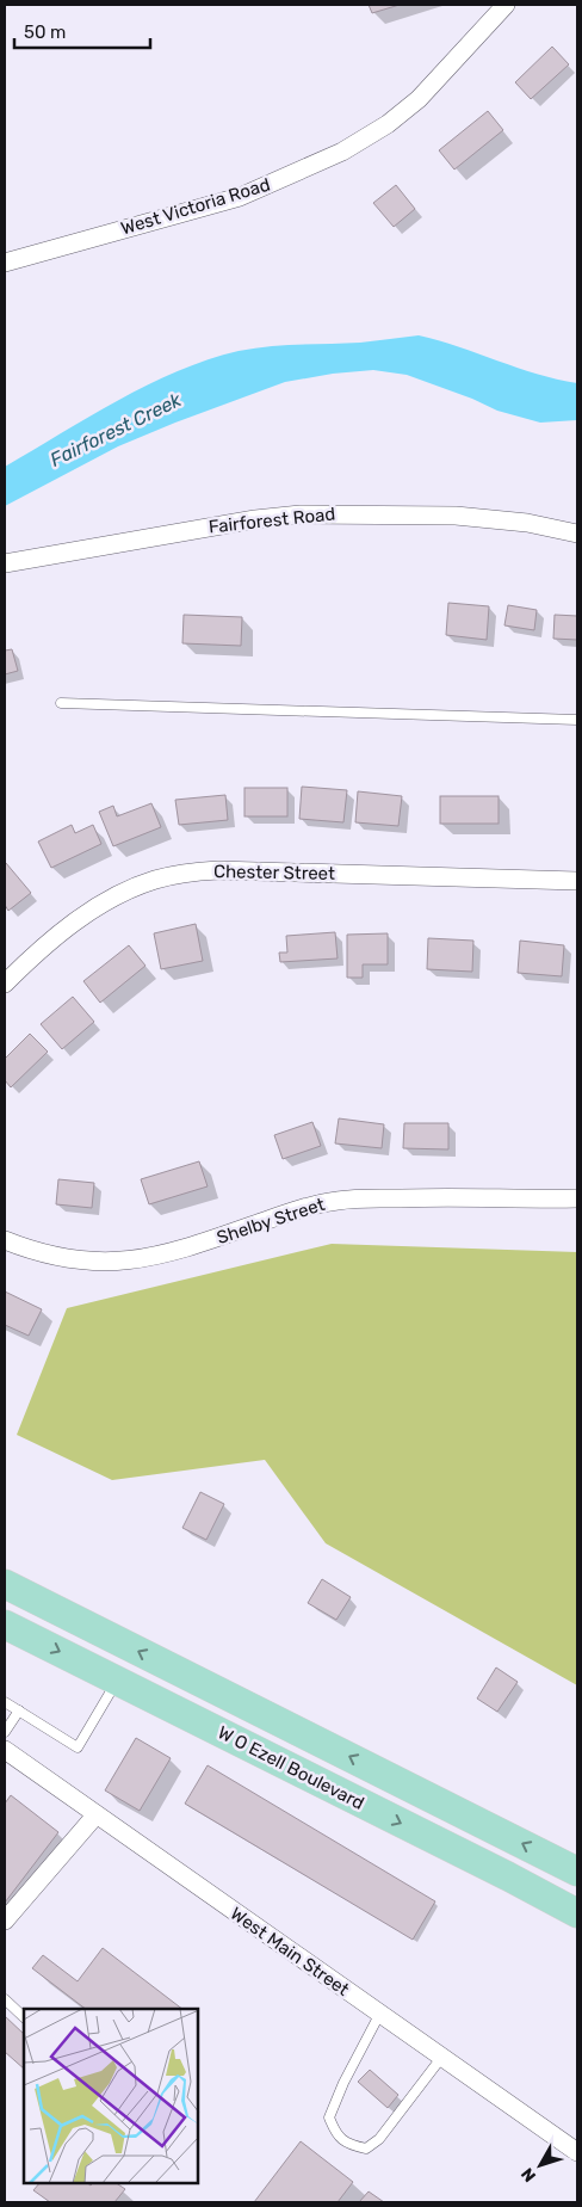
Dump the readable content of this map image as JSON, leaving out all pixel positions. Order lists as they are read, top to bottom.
{
  "streets": {
    "main road": ["W O Ezell Boulevard"],
    "street": [
      "West Victoria Road",
      "Fairforest Road",
      "Chester Street",
      "Shelby Street",
      "West Main Street"
    ]
  },
  "water": ["Fairforest Creek"],
  "scale_bar": "50 m",
  "north": "bottom left"
}
